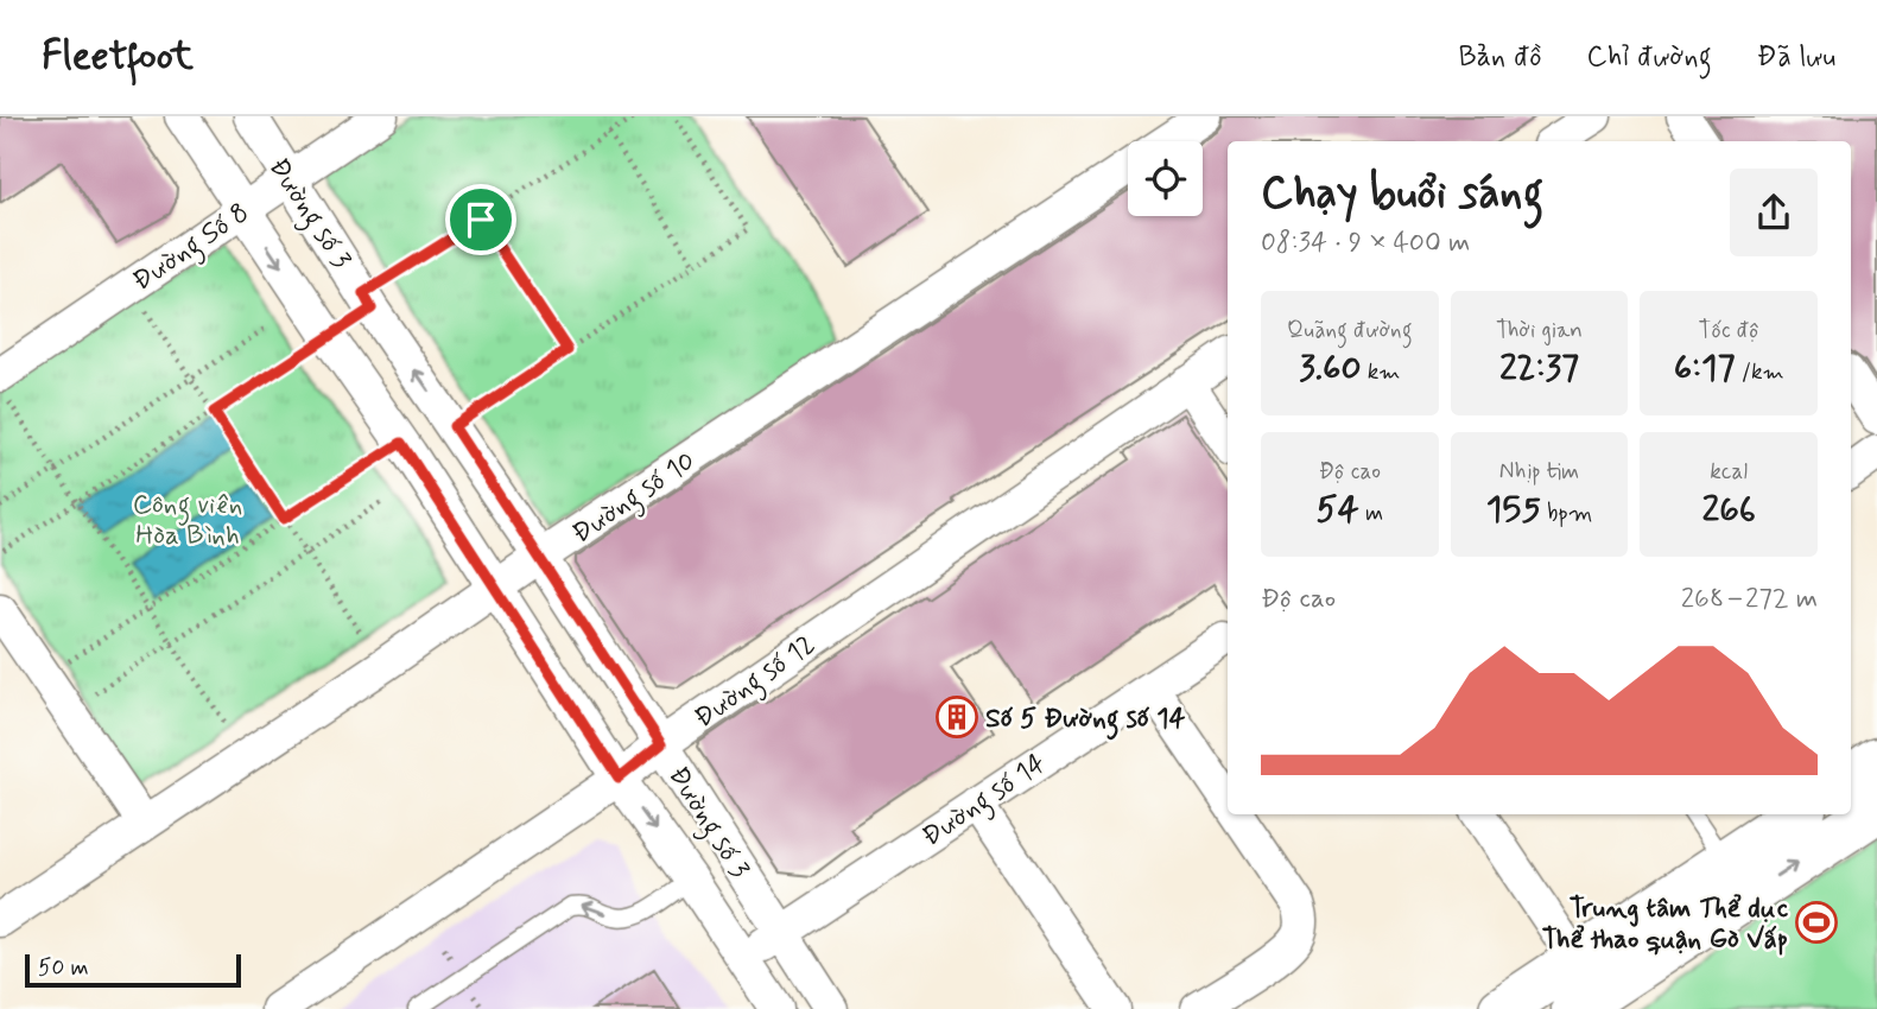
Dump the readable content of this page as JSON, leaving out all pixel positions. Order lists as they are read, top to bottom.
{
  "streets": {
    "street": [
      "Đường số 3",
      "Đường Số 8",
      "Đường số 10",
      "Đường số 12",
      "Đường số 14"
    ]
  },
  "crossings": [
    ["Đường số 3", "Đường Số 8"],
    ["Đường số 3", "Đường số 10"],
    ["Đường số 3", "Đường số 12"],
    ["Đường số 3", "Đường số 14"]
  ],
  "parks": ["Công viên Hòa Bình"],
  "places": {
    "building": ["Số 5 Đường số 14"],
    "sports": ["Trung tâm Thể dục Thể thao quận Gò Vấp"]
  },
  "scale_bar": "50 m",
  "page": {
    "header": "Fleetfoot",
    "nav": ["Bản đồ", "Chỉ đường", "Đã lưu"],
    "heading": ["Chạy buổi sáng", "08:34 · 9 × 400 m"],
    "stats": [
      ["Quãng đường", "3.60 km"],
      ["Thời gian", "22:37"],
      ["Tốc độ", "6:17 /km"],
      ["Độ cao", "54 m"],
      ["Nhịp tim", "155 bpm"],
      ["kcal", "266"]
    ],
    "chart": ["Độ cao", "268–272 m"],
    "scale": "50 m"
  }
}
